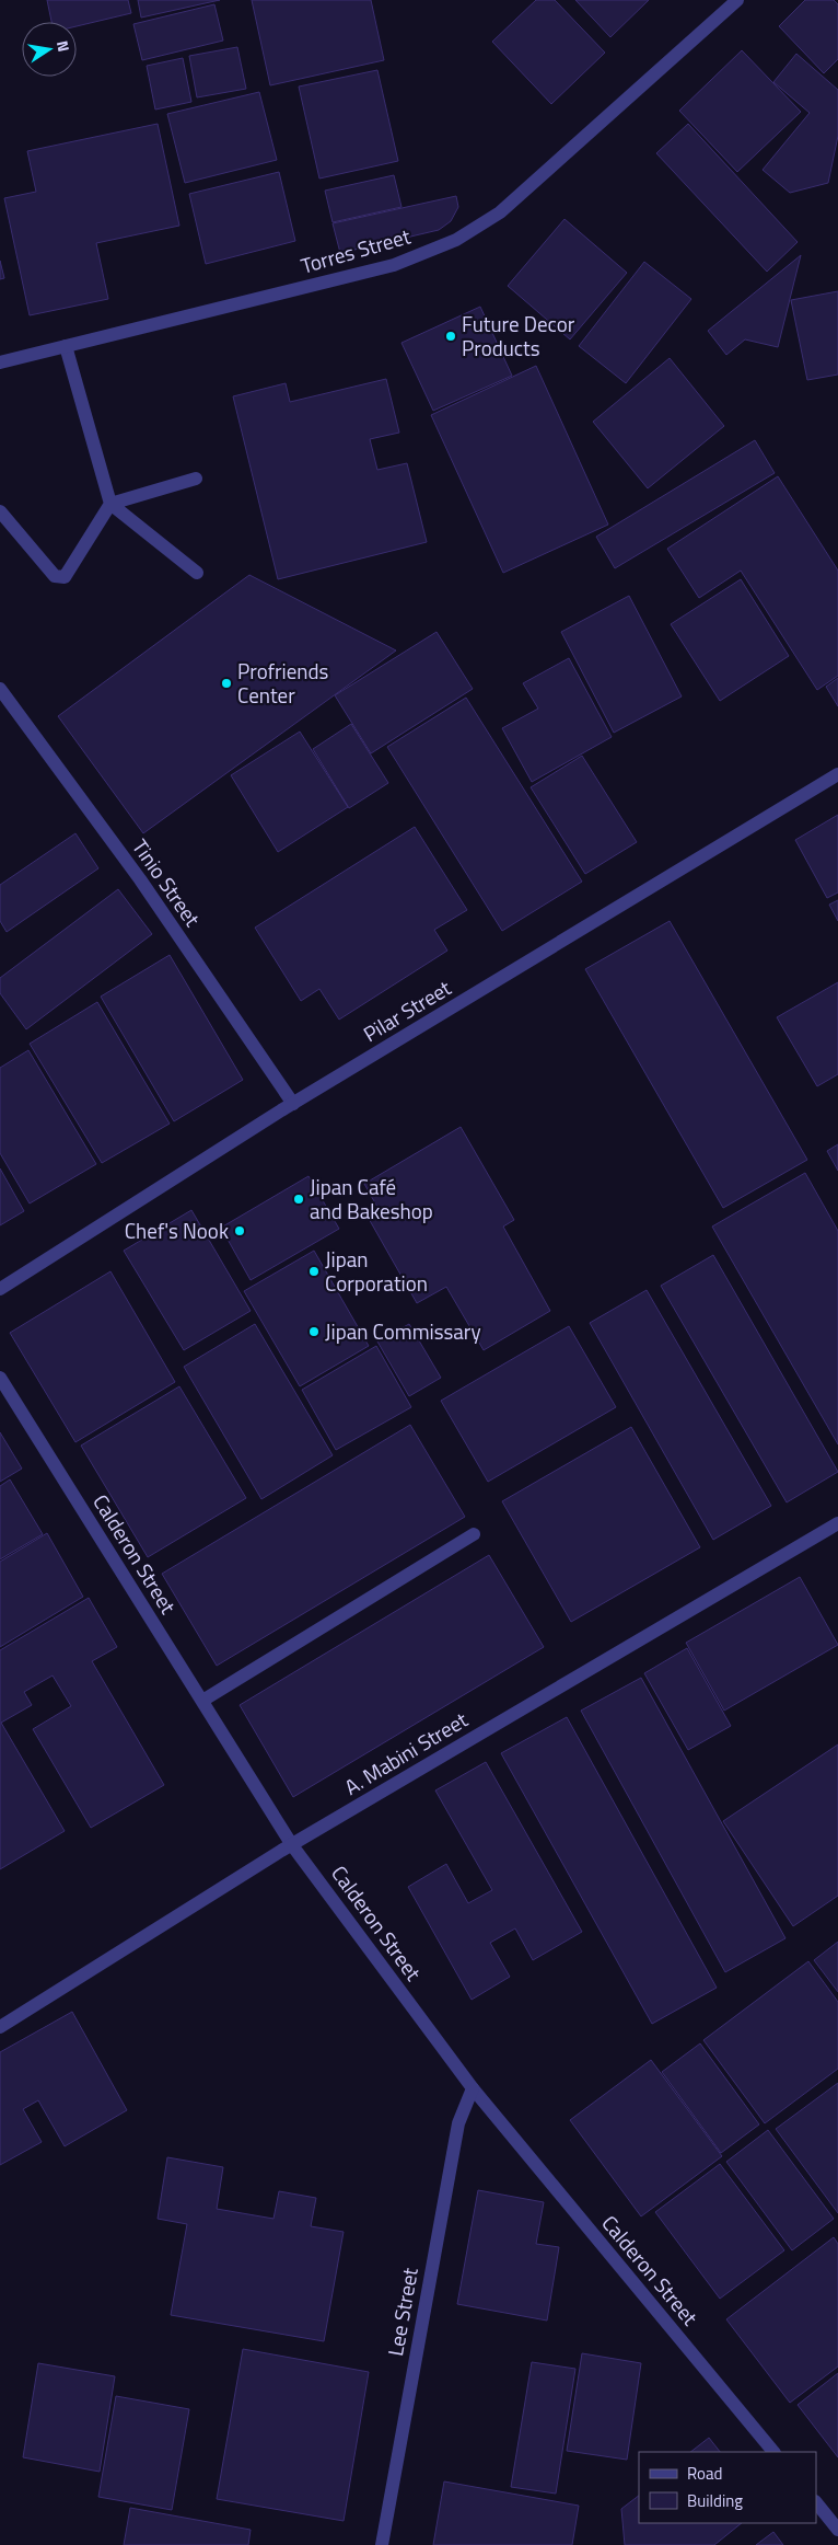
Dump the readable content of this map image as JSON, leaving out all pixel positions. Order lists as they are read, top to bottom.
{
  "streets": {
    "street": [
      "Torres Street",
      "Tinio Street",
      "Pilar Street",
      "Calderon Street",
      "A. Mabini Street",
      "Lee Street"
    ]
  },
  "crossings": [
    ["Tinio Street", "Pilar Street"],
    ["Calderon Street", "A. Mabini Street"],
    ["Calderon Street", "Lee Street"]
  ],
  "places": [
    "Future Decor Products",
    "Profriends Center",
    "Jipan Café and Bakeshop",
    "Chef's Nook",
    "Jipan Corporation",
    "Jipan Commissary"
  ],
  "legend": ["Road", "Building"],
  "north": "right"
}
